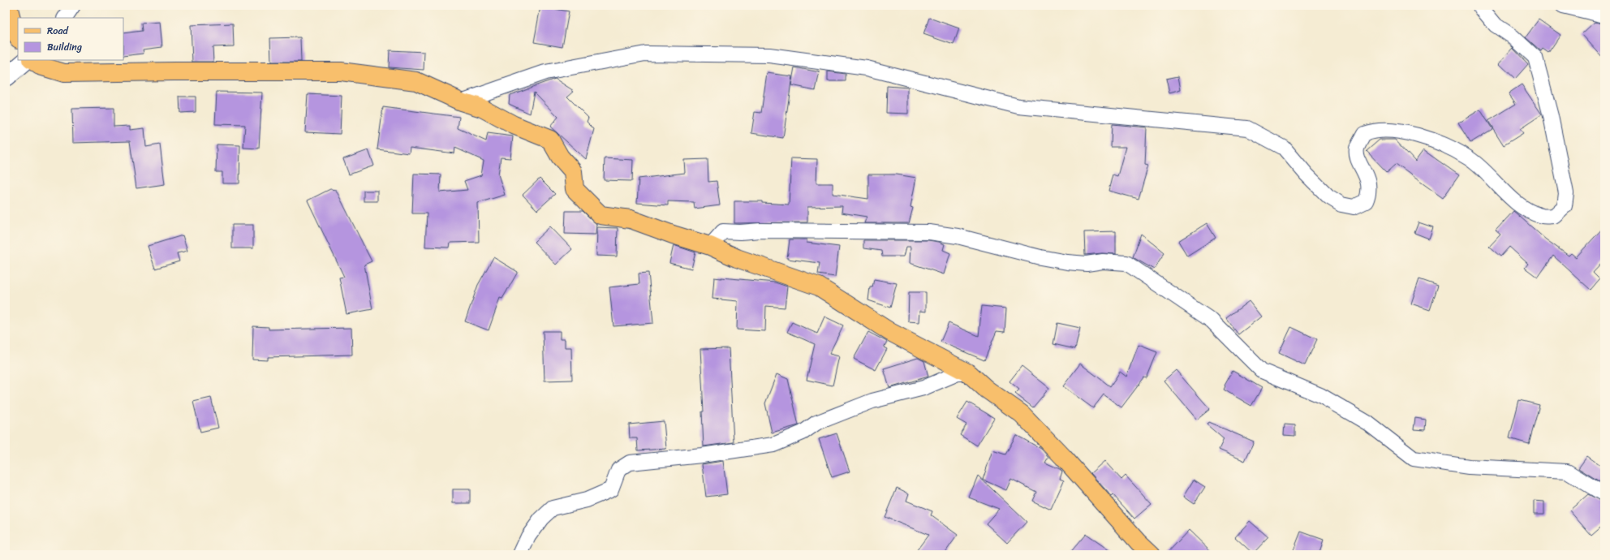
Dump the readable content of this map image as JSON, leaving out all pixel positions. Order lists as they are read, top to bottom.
{
  "legend": ["Road", "Building"]
}
